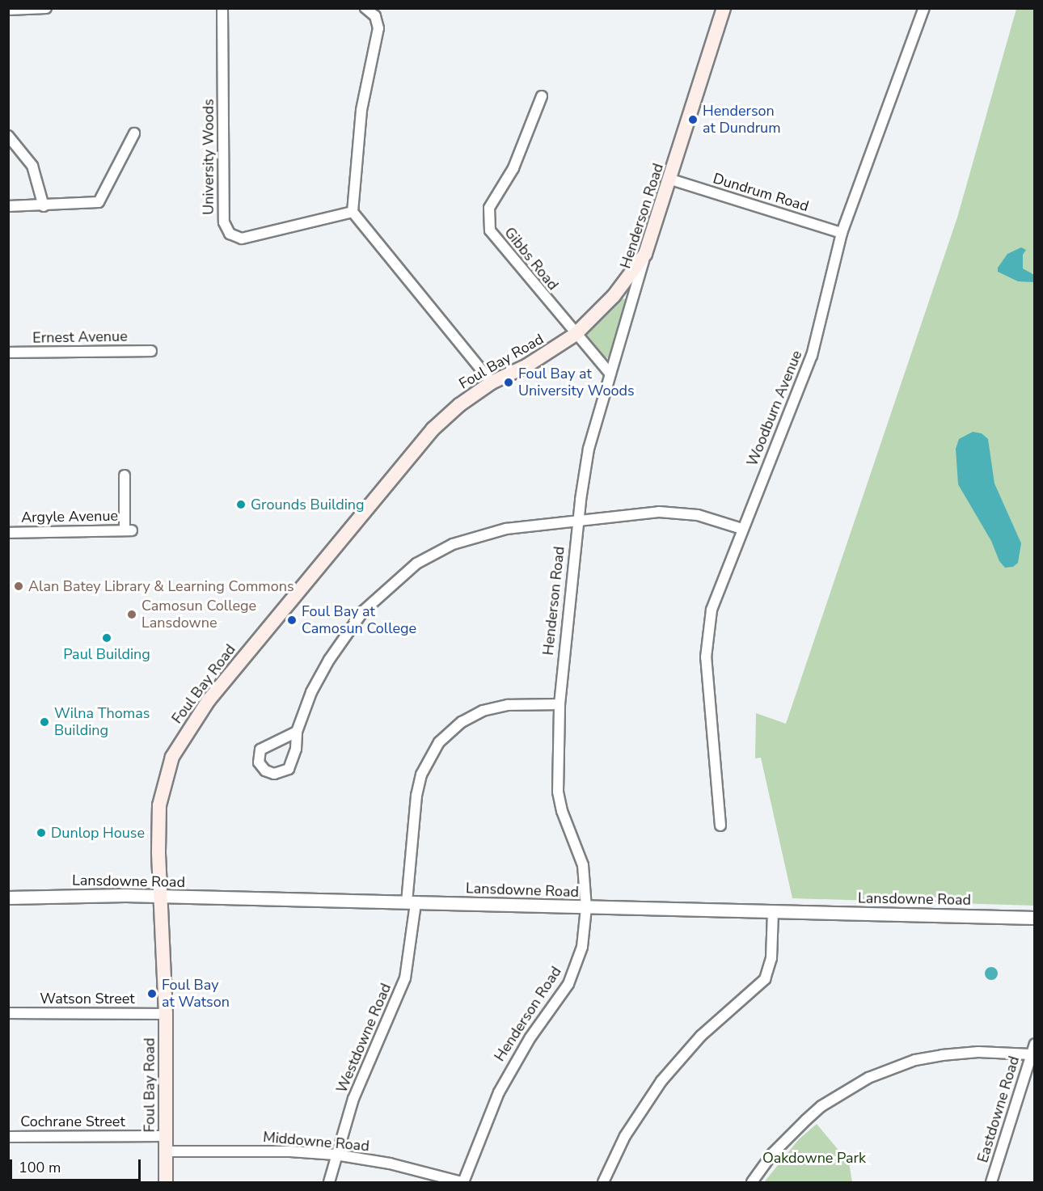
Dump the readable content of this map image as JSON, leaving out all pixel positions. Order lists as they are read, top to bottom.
{
  "streets": {
    "main road": ["Henderson Road", "Foul Bay Road"],
    "street": [
      "University Woods",
      "Dundrum Road",
      "Gibbs Road",
      "Ernest Avenue",
      "Woodburn Avenue",
      "Argyle Avenue",
      "Lansdowne Road",
      "Watson Street",
      "Westdowne Road",
      "Eastdowne Road",
      "Cochrane Street",
      "Middowne Road"
    ]
  },
  "crossings": [
    ["Dundrum Road", "Henderson Road"],
    ["Dundrum Road", "Woodburn Avenue"],
    ["Henderson Road", "Gibbs Road"],
    ["Henderson Road", "Foul Bay Road"],
    ["Henderson Road", "Lansdowne Road"],
    ["Henderson Road", "Westdowne Road"],
    ["Henderson Road", "Middowne Road"],
    ["Gibbs Road", "Foul Bay Road"],
    ["Foul Bay Road", "Lansdowne Road"],
    ["Foul Bay Road", "Watson Street"],
    ["Foul Bay Road", "Cochrane Street"],
    ["Foul Bay Road", "Middowne Road"],
    ["Lansdowne Road", "Westdowne Road"],
    ["Westdowne Road", "Middowne Road"]
  ],
  "parks": ["Oakdowne Park"],
  "places": [
    "Henderson at Dundrum",
    "Foul Bay at University Woods",
    "Grounds Building",
    "Alan Batey Library & Learning Commons",
    "Camosun College Lansdowne",
    "Foul Bay at Camosun College",
    "Paul Building",
    "Wilna Thomas Building",
    "Dunlop House",
    "Foul Bay at Watson"
  ],
  "scale_bar": "100 m"
}
